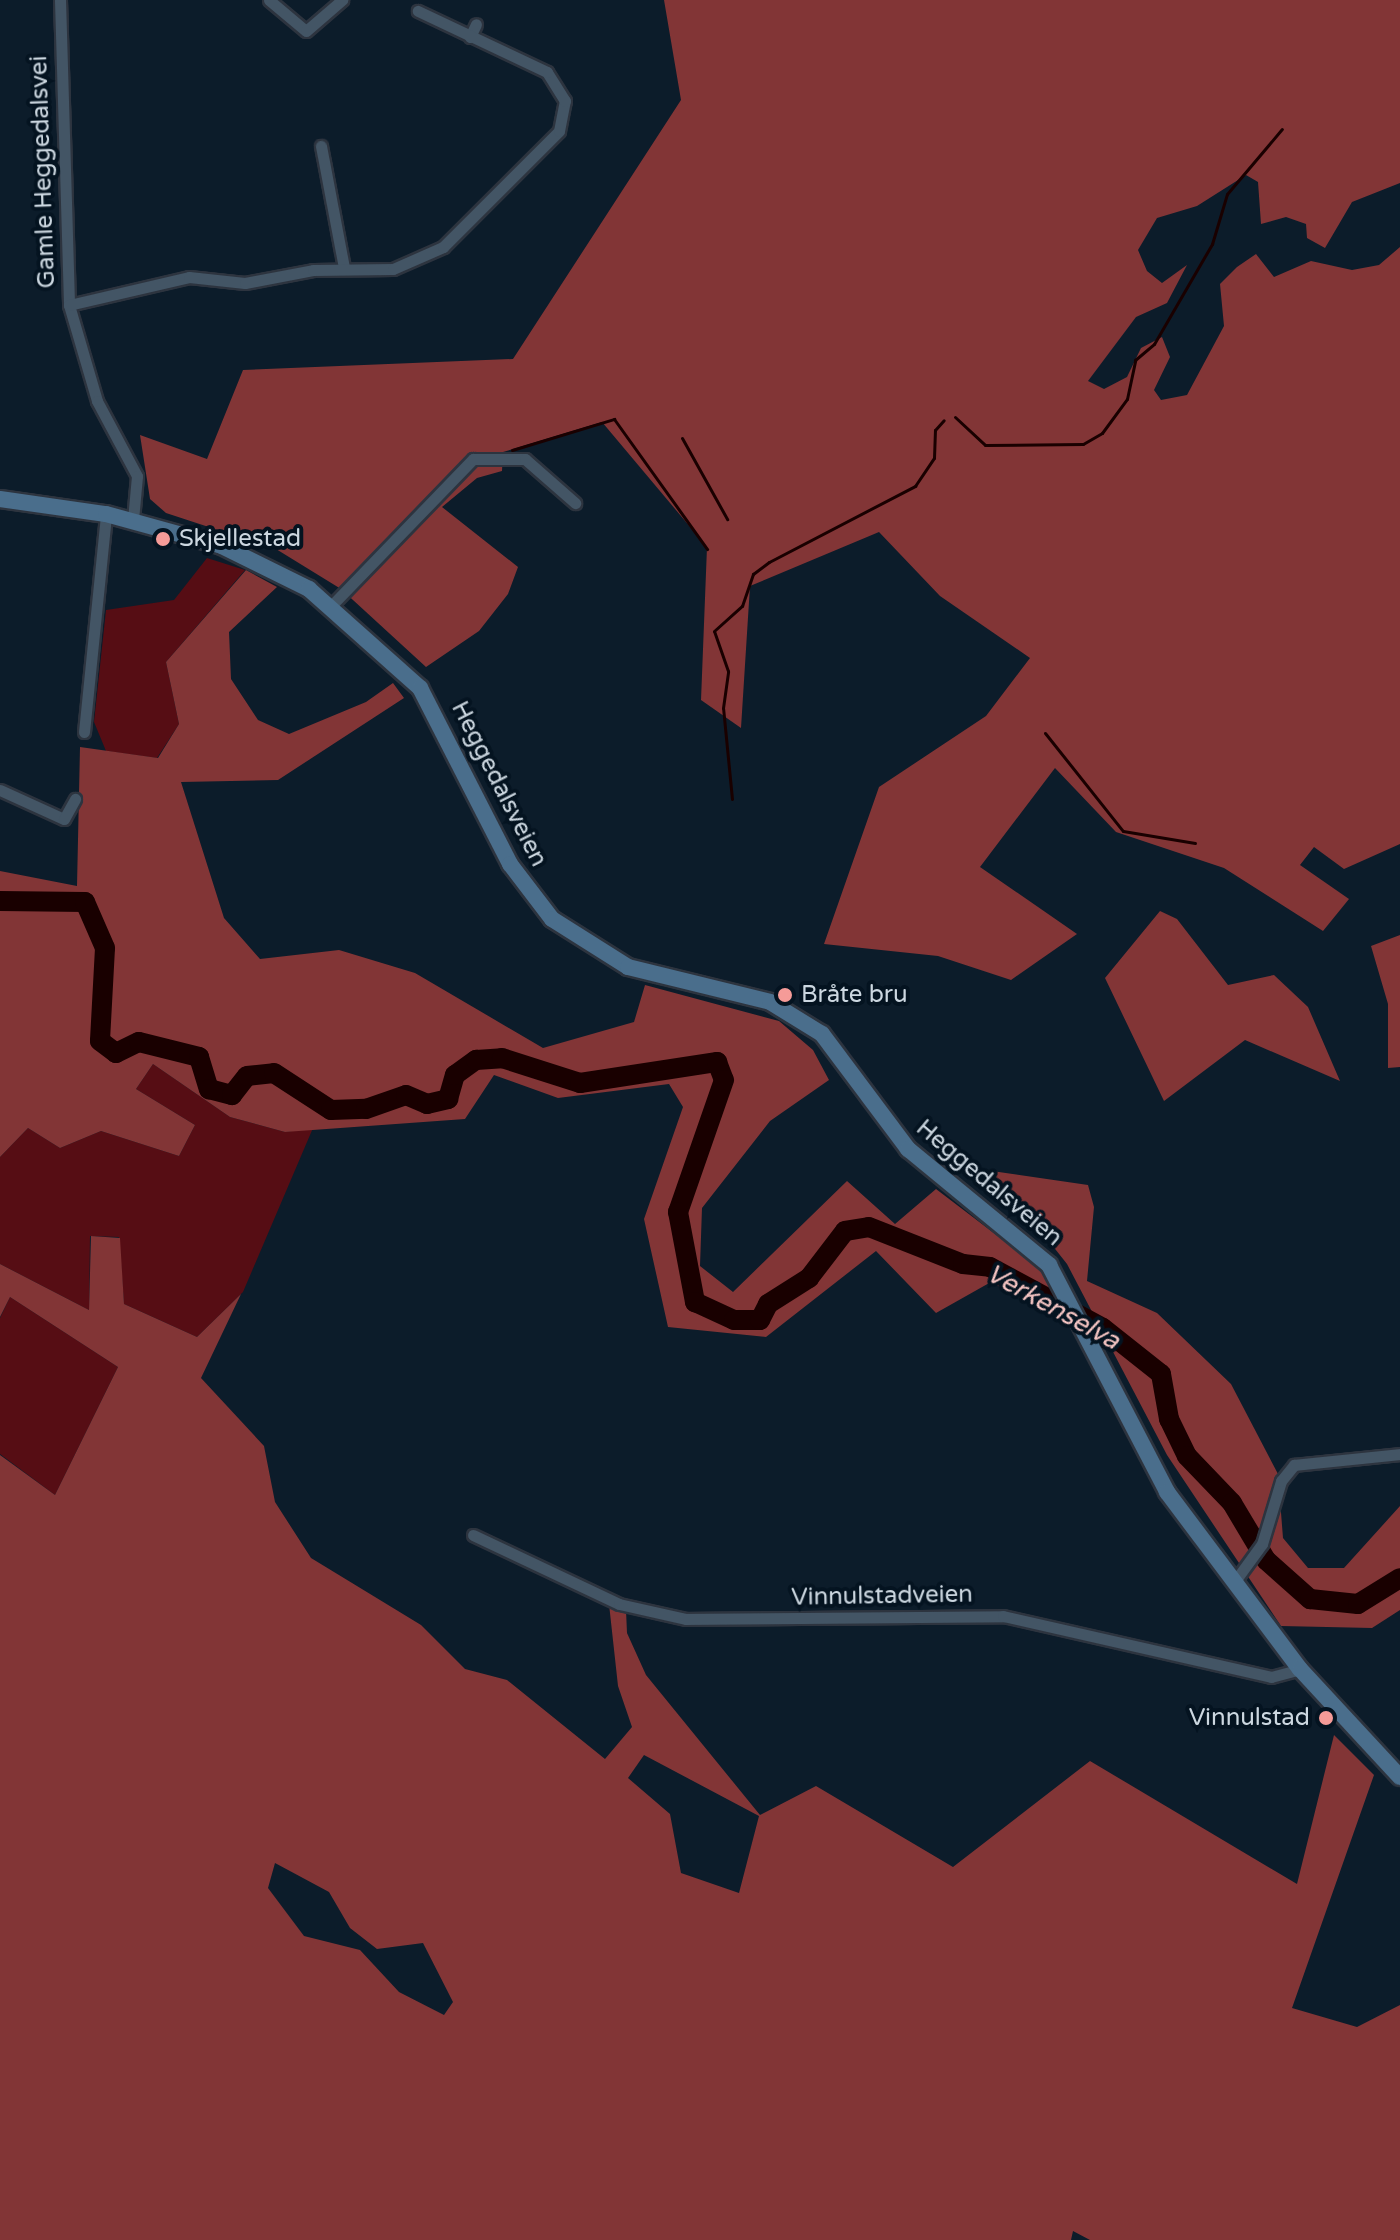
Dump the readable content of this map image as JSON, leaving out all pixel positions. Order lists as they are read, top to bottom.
{
  "streets": {
    "main road": ["Heggedalsveien"],
    "street": ["Gamle Heggedalsvei", "Vinnulstadveien"]
  },
  "crossings": [
    ["Gamle Heggedalsvei", "Heggedalsveien"]
  ],
  "water": ["Verkenselva"],
  "places": ["Skjellestad", "Bråte bru", "Vinnulstad"]
}
